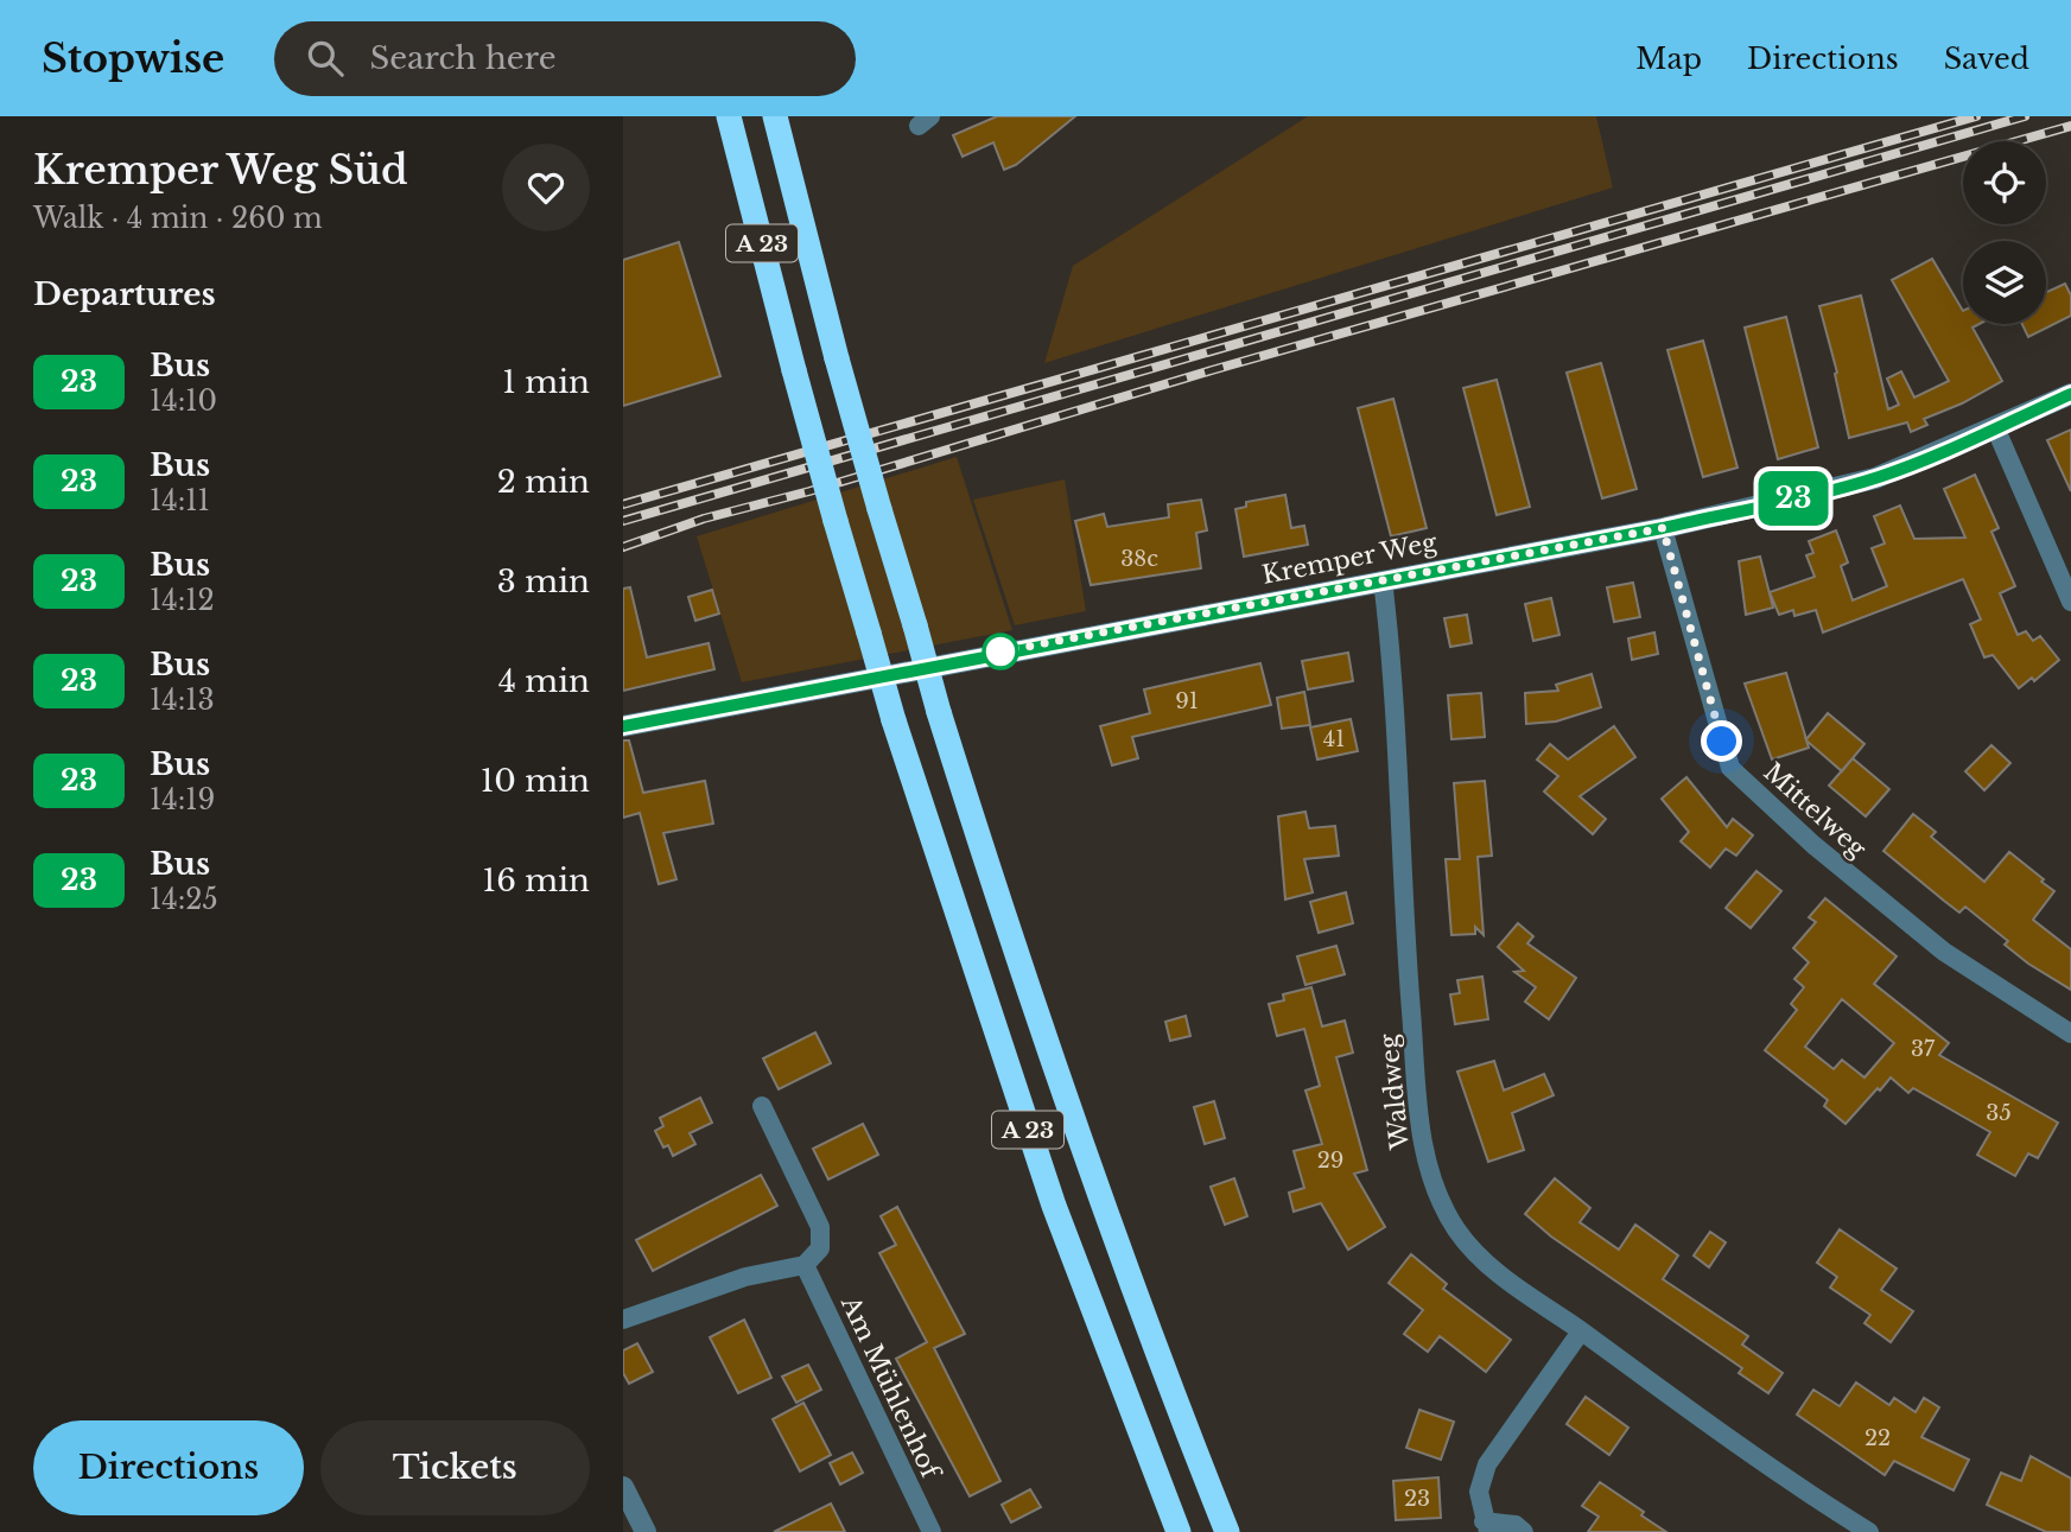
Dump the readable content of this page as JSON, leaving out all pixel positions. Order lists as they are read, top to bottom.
{
  "streets": {
    "highway": ["A 23"],
    "street": [
      "Kremper Weg",
      "Mittelweg",
      "Waldweg",
      "Am Mühlenhof"
    ]
  },
  "crossings": [
    ["Kremper Weg", "Mittelweg"],
    ["Kremper Weg", "Waldweg"]
  ],
  "lines": ["bus line 23"],
  "house_numbers": [
    "38c",
    "91",
    "41",
    "37",
    "35",
    "29",
    "22",
    "23"
  ],
  "page": {
    "header": "Stopwise",
    "search": "Search here",
    "nav": ["Map", "Directions", "Saved"],
    "heading": [
      ["Kremper Weg Süd", "Walk · 4 min · 260 m"],
      "Departures"
    ],
    "on_map": "23",
    "list": [
      {
        "mark": "23",
        "name": "Bus",
        "note": "14:10",
        "value": "1 min"
      },
      {
        "mark": "23",
        "name": "Bus",
        "note": "14:11",
        "value": "2 min"
      },
      {
        "mark": "23",
        "name": "Bus",
        "note": "14:12",
        "value": "3 min"
      },
      {
        "mark": "23",
        "name": "Bus",
        "note": "14:13",
        "value": "4 min"
      },
      {
        "mark": "23",
        "name": "Bus",
        "note": "14:19",
        "value": "10 min"
      },
      {
        "mark": "23",
        "name": "Bus",
        "note": "14:25",
        "value": "16 min"
      }
    ],
    "buttons": ["Directions", "Tickets"]
  }
}
